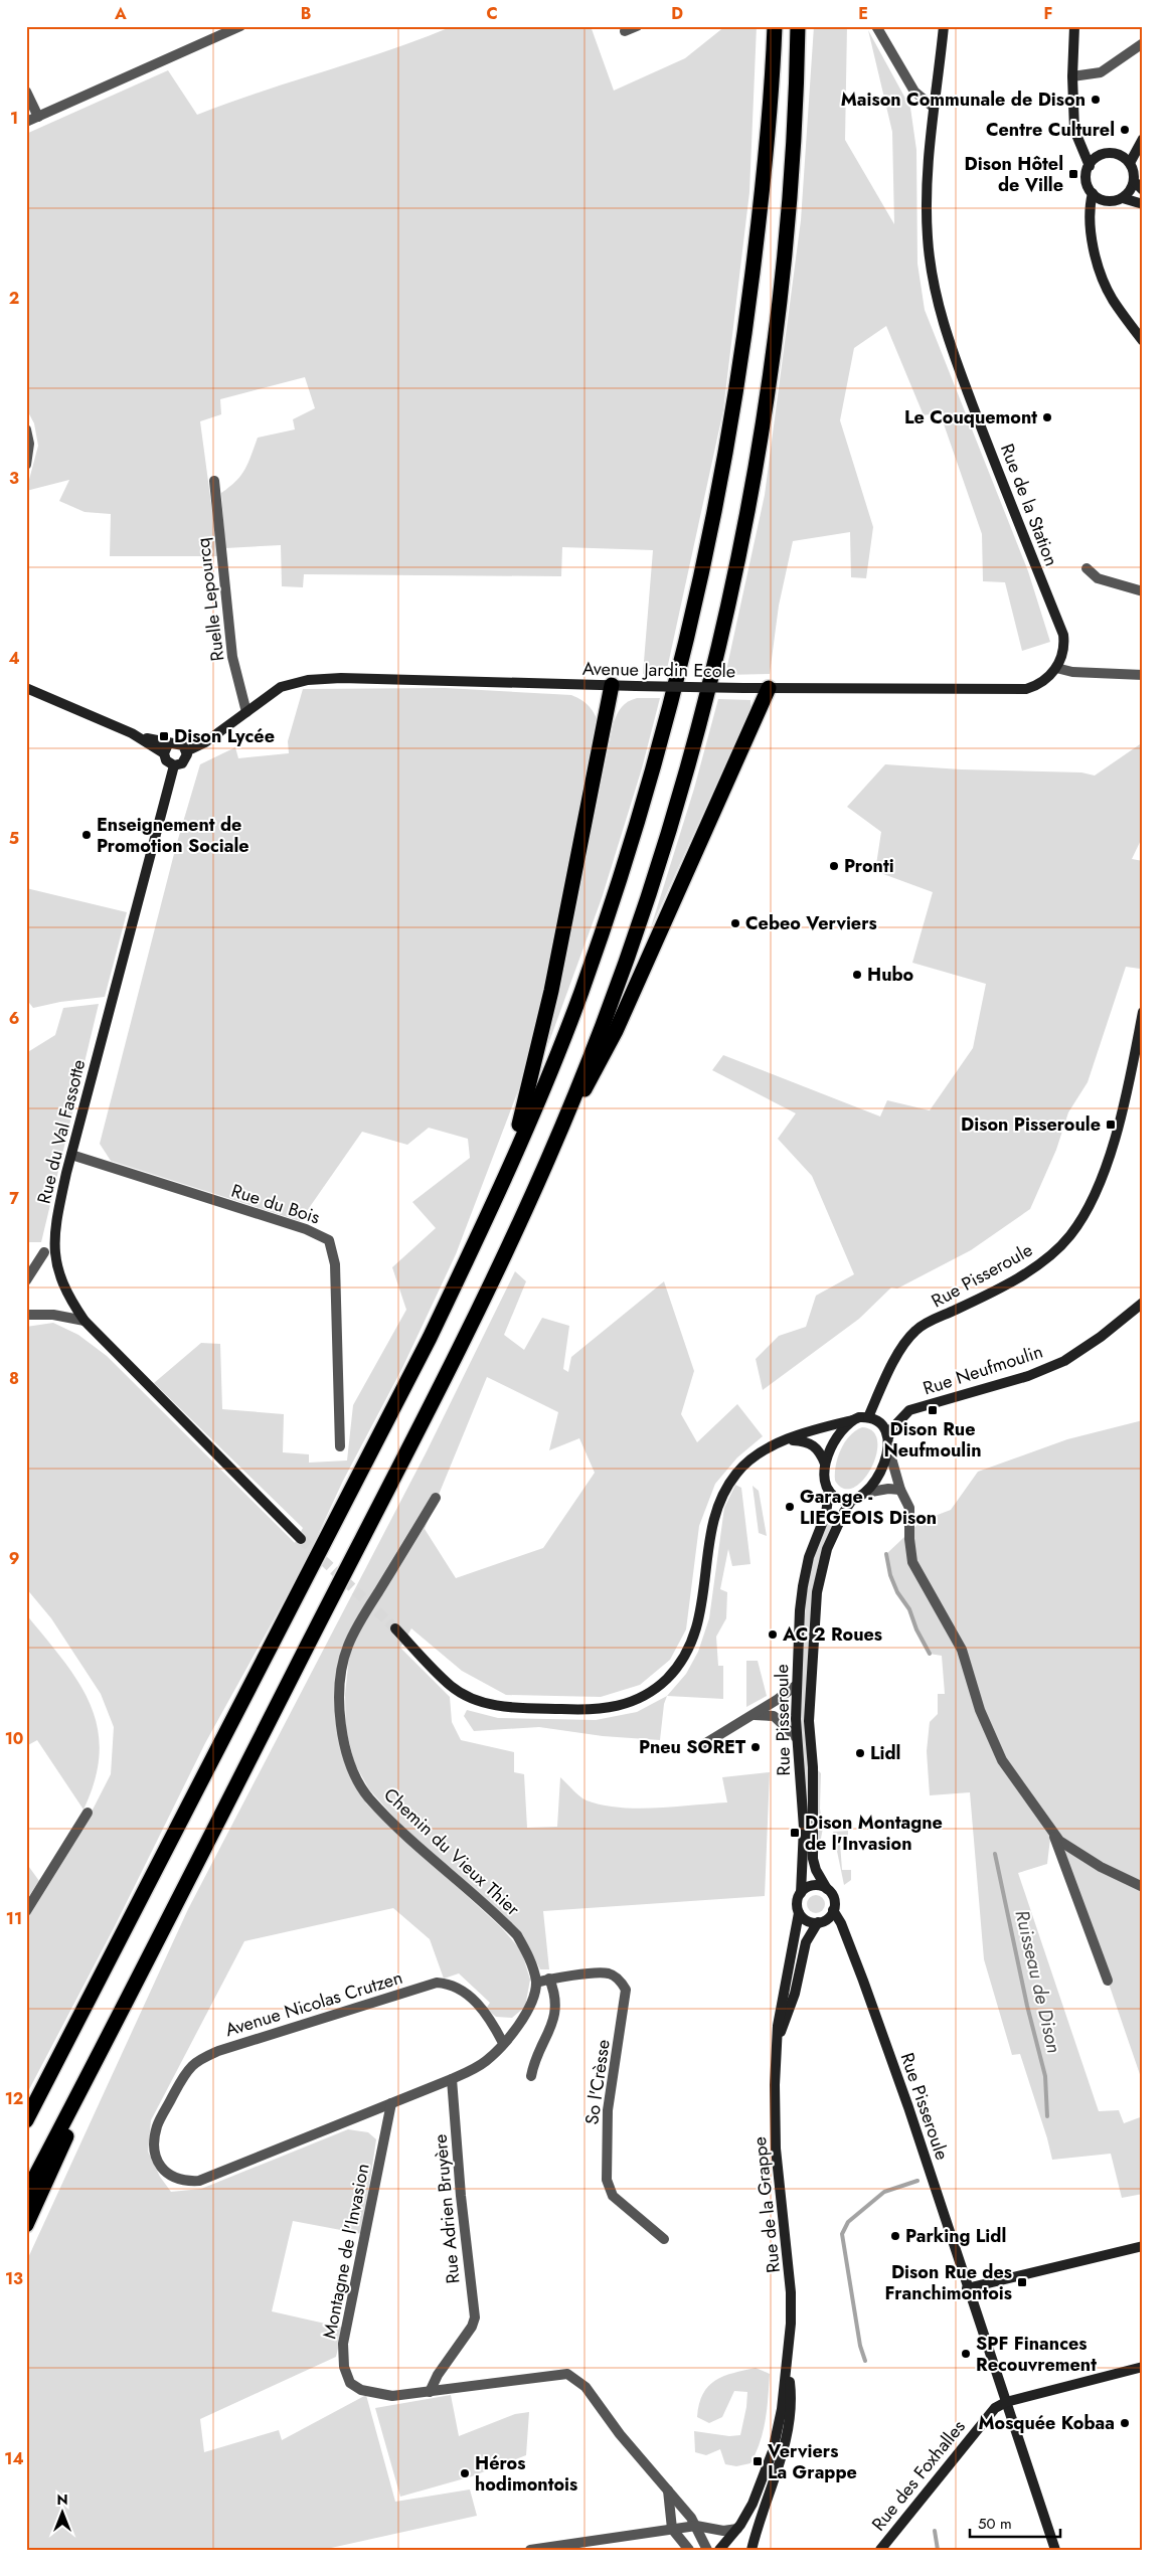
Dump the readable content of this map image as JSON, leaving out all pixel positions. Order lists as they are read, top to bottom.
{
  "streets": {
    "street": [
      "Rue de la Station",
      "Ruelle Lepourcq",
      "Avenue Jardin Ecole",
      "Rue du Val Fassotte",
      "Rue du Bois",
      "Rue Pisseroule",
      "Rue Neufmoulin",
      "Chemin du Vieux Thier",
      "Avenue Nicolas Crutzen",
      "So l'Crèsse",
      "Rue de la Grappe",
      "Rue Adrien Bruyère",
      "Montagne de l'Invasion",
      "Rue des Foxhalles"
    ]
  },
  "crossings": [
    ["Rue de la Station", "Avenue Jardin Ecole"],
    ["Ruelle Lepourcq", "Avenue Jardin Ecole"],
    ["Avenue Jardin Ecole", "Rue du Val Fassotte"],
    ["Rue du Val Fassotte", "Rue du Bois"],
    ["Rue Pisseroule", "Rue Neufmoulin"],
    ["Rue Pisseroule", "Rue de la Grappe"],
    ["Rue Pisseroule", "Rue des Foxhalles"],
    ["Chemin du Vieux Thier", "So l'Crèsse"],
    ["Avenue Nicolas Crutzen", "Montagne de l'Invasion"],
    ["Rue Adrien Bruyère", "Montagne de l'Invasion"]
  ],
  "water": ["Ruisseau de Dison"],
  "places": {
    "other": [
      "Maison Communale de Dison",
      "Centre Culturel",
      "Le Couquemont",
      "Enseignement de Promotion Sociale",
      "Pronti",
      "Cebeo Verviers",
      "Hubo",
      "Garage - LIEGEOIS Dison",
      "AC 2 Roues",
      "Pneu SORET",
      "Lidl",
      "Parking Lidl",
      "SPF Finances Recouvrement",
      "Mosquée Kobaa",
      "Héros hodimontois"
    ],
    "transit": [
      "Dison Hôtel de Ville",
      "Dison Lycée",
      "Dison Pisseroule",
      "Dison Rue Neufmoulin",
      "Dison Montagne de l'Invasion",
      "Dison Rue des Franchimontois",
      "Verviers La Grappe"
    ]
  },
  "scale_bar": "50 m",
  "north": "top",
  "grid": {
    "columns": [
      "A",
      "B",
      "C",
      "D",
      "E",
      "F"
    ],
    "rows": [
      "1",
      "2",
      "3",
      "4",
      "5",
      "6",
      "7",
      "8",
      "9",
      "10",
      "11",
      "12",
      "13",
      "14"
    ]
  }
}
